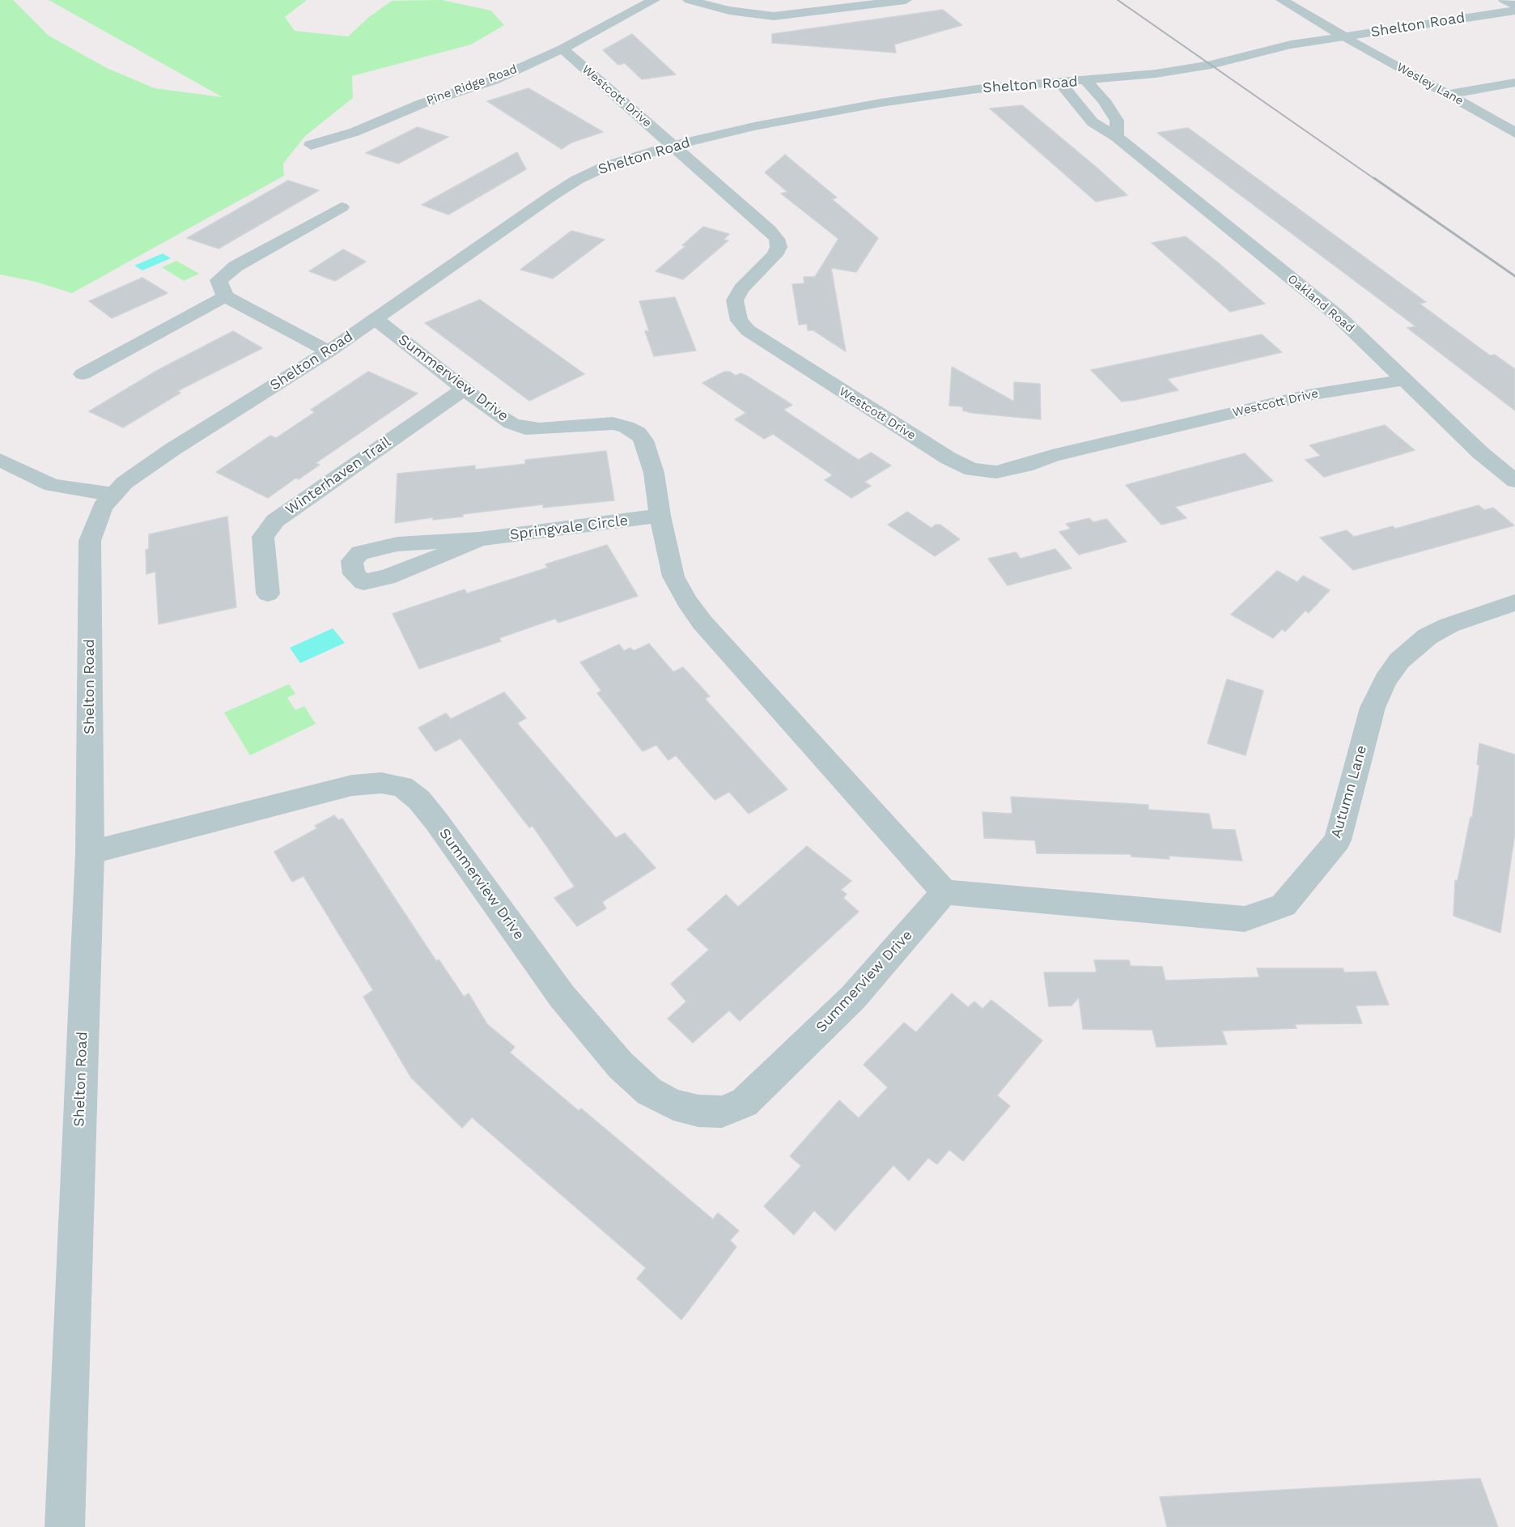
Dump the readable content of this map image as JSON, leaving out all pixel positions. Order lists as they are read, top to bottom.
{
  "streets": {
    "street": [
      "Shelton Road",
      "Wesley Lane",
      "Pine Ridge Road",
      "Westcott Drive",
      "Oakland Road",
      "Summerview Drive",
      "Winterhaven Trail",
      "Springvale Circle",
      "Autumn Lane"
    ]
  },
  "crossings": [
    ["Shelton Road", "Wesley Lane"],
    ["Shelton Road", "Westcott Drive"],
    ["Shelton Road", "Oakland Road"],
    ["Shelton Road", "Summerview Drive"],
    ["Pine Ridge Road", "Westcott Drive"],
    ["Westcott Drive", "Oakland Road"],
    ["Summerview Drive", "Winterhaven Trail"],
    ["Summerview Drive", "Springvale Circle"],
    ["Summerview Drive", "Autumn Lane"]
  ]
}
